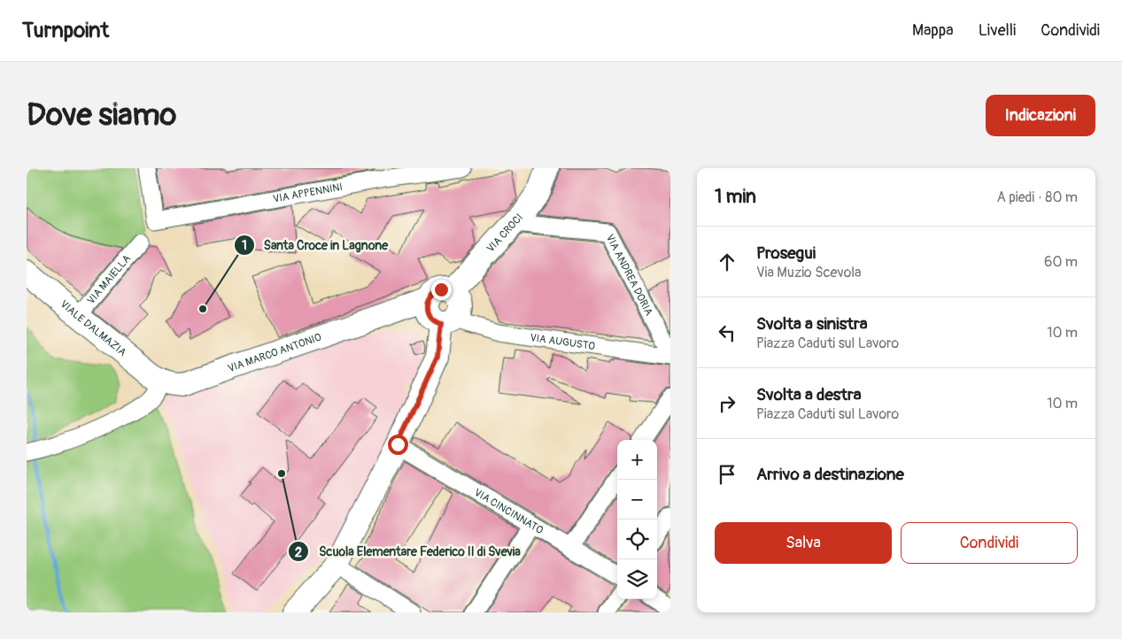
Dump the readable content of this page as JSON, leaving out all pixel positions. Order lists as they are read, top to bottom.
{
  "streets": {
    "main road": ["VIA CROCI", "VIALE DALMAZIA", "VIA MARCO ANTONIO"],
    "street": [
      "VIA APPENNINI",
      "VIA ANDREA DORIA",
      "VIA MAIELLA",
      "VIA AUGUSTO",
      "VIA CINCINNATO"
    ]
  },
  "crossings": [
    ["VIA CROCI", "VIA ANDREA DORIA"],
    ["VIA CROCI", "VIA MARCO ANTONIO"],
    ["VIA ANDREA DORIA", "VIA AUGUSTO"],
    ["VIA MAIELLA", "VIALE DALMAZIA"],
    ["VIALE DALMAZIA", "VIA MARCO ANTONIO"],
    ["VIA AUGUSTO", "VIA MARCO ANTONIO"]
  ],
  "places": ["Santa Croce in Lagnone", "Scuola Elementare Federico II di Svevia"],
  "page": {
    "header": "Turnpoint",
    "nav": ["Mappa", "Livelli", "Condividi"],
    "buttons": [
      "Indicazioni",
      ["Salva", "Condividi"]
    ],
    "title": "Dove siamo",
    "heading": ["1 min", "A piedi · 80 m"],
    "list": [
      ["Prosegui", "Via Muzio Scevola", "60 m"],
      ["Svolta a sinistra", "Piazza Caduti sul Lavoro", "10 m"],
      ["Svolta a destra", "Piazza Caduti sul Lavoro", "10 m"],
      "Arrivo a destinazione"
    ],
    "map_buttons": ["+", "−"]
  }
}
